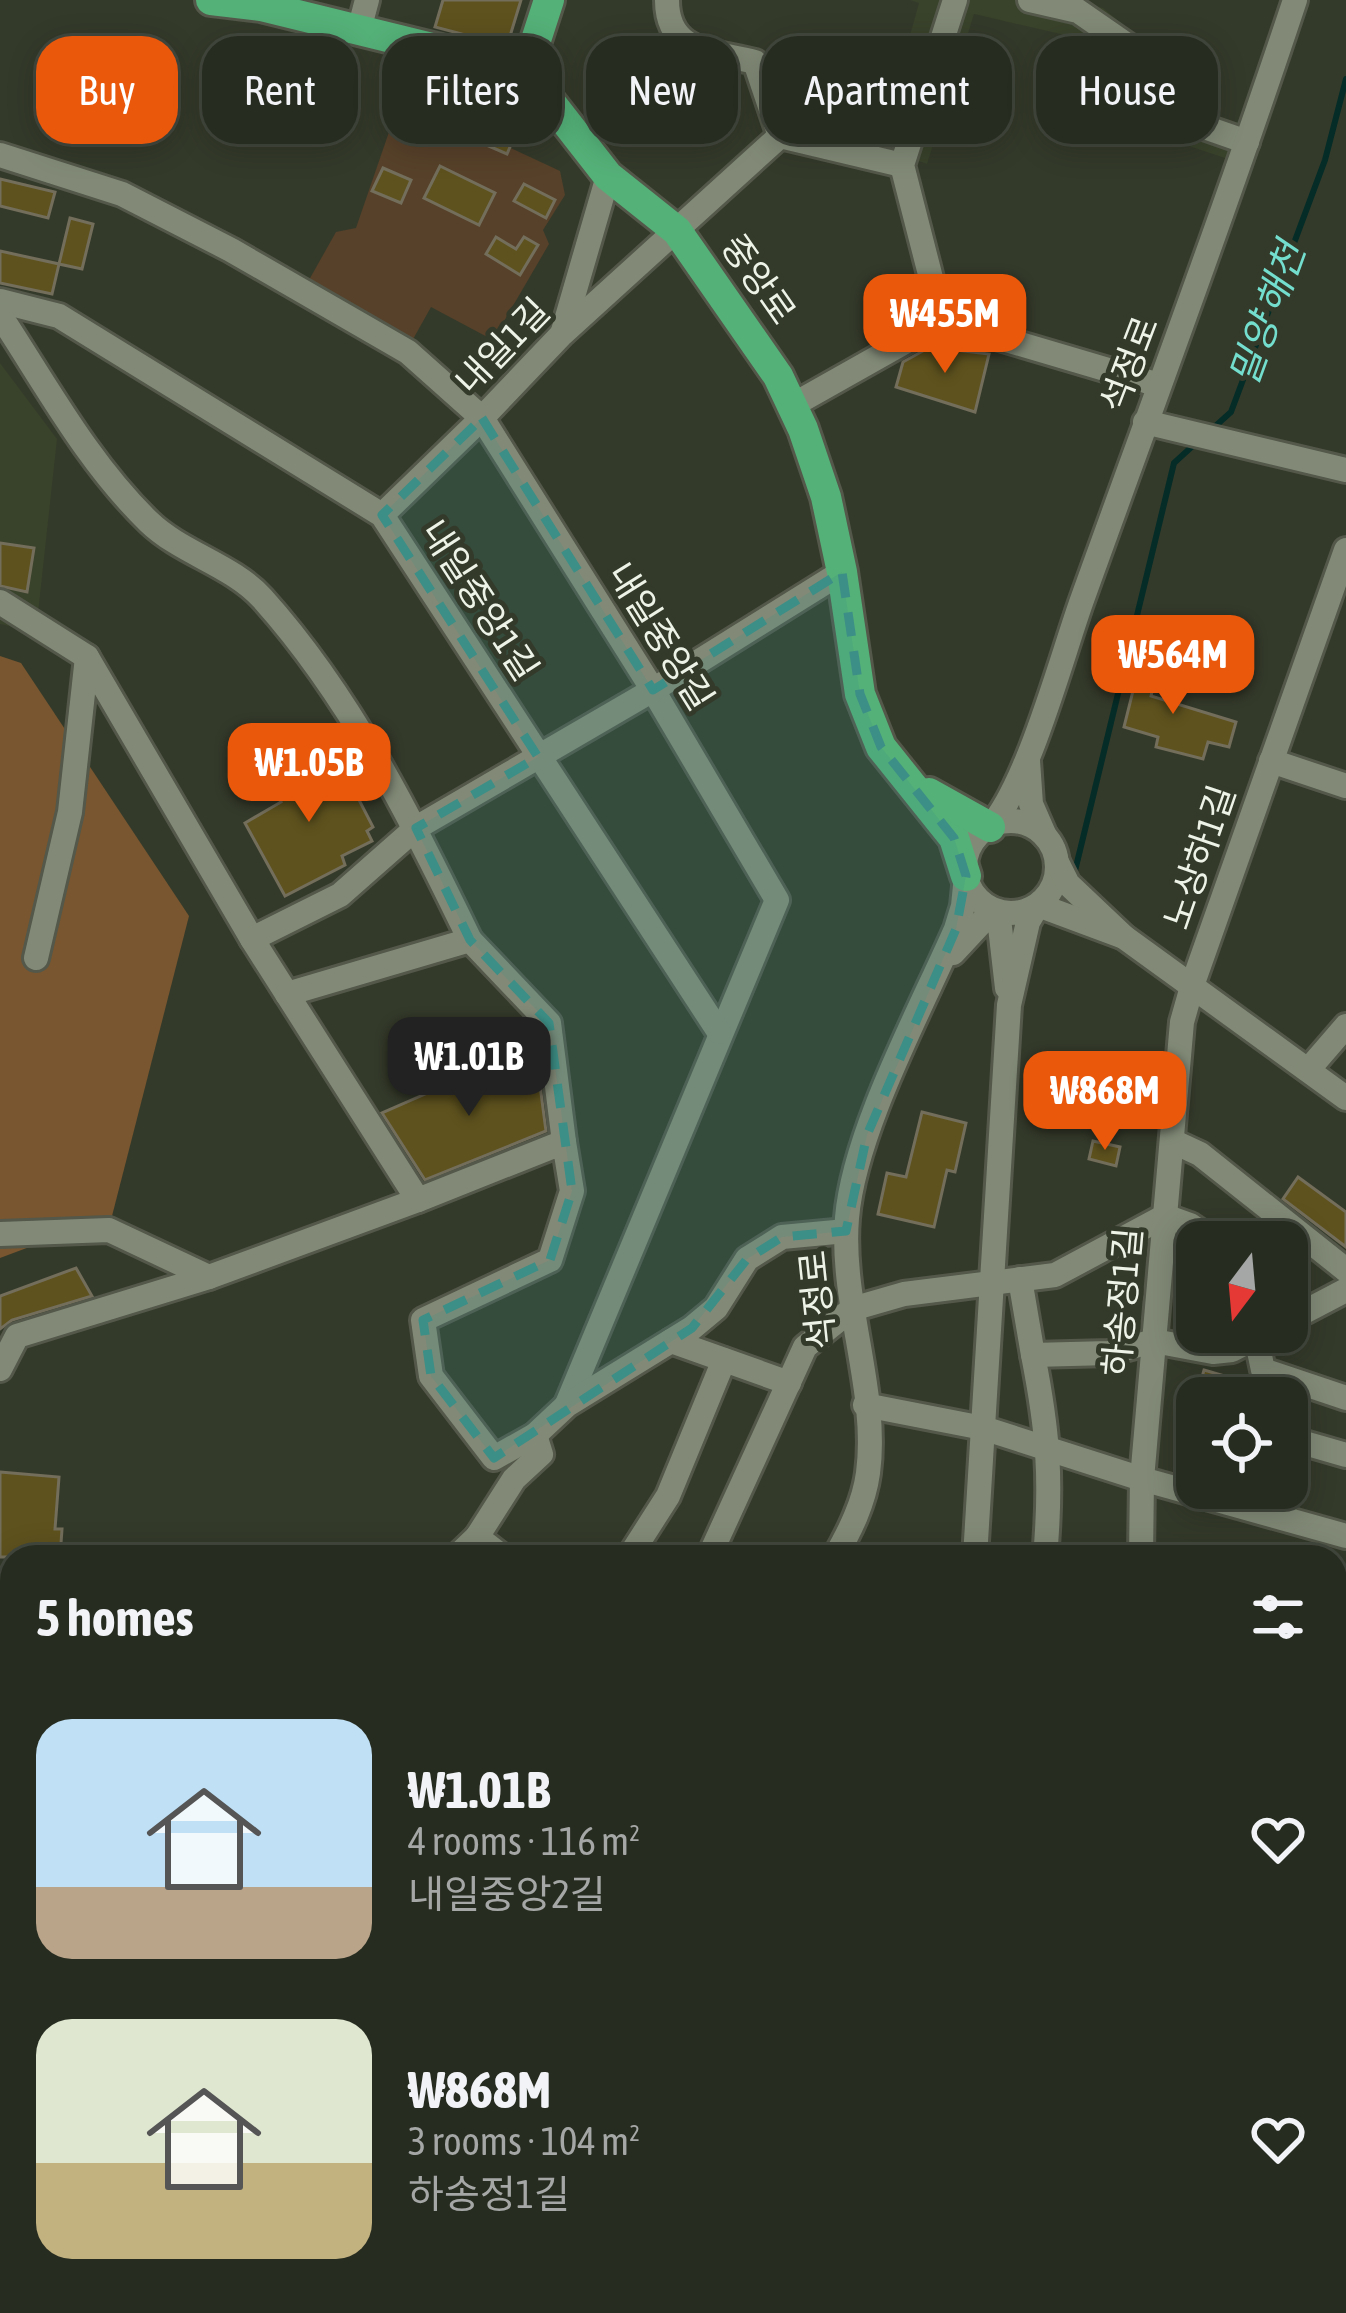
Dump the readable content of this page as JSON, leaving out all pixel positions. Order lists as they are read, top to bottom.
{
  "streets": {
    "main road": ["중앙로"],
    "street": [
      "내일1길",
      "석정로",
      "내일중앙1길",
      "내일중앙길",
      "노상하1길",
      "하송정1길"
    ]
  },
  "crossings": [
    ["중앙로", "내일1길"],
    ["중앙로", "석정로"],
    ["내일1길", "내일중앙1길"],
    ["내일1길", "내일중앙길"],
    ["내일중앙1길", "내일중앙길"],
    ["노상하1길", "하송정1길"]
  ],
  "water": ["밀양 해천"],
  "north": "bottom",
  "page": {
    "chip": [
      "Buy",
      "Rent",
      "Filters",
      "New",
      "Apartment",
      "House"
    ],
    "price": [
      "₩455M",
      "₩564M",
      "₩1.05B",
      "₩1.01B",
      "₩868M"
    ],
    "heading": "5 homes",
    "list": [
      {
        "name": "₩1.01B",
        "note": "4 rooms · 116 m² · 내일중앙2길"
      },
      {
        "name": "₩868M",
        "note": "3 rooms · 104 m² · 하송정1길"
      }
    ]
  }
}
